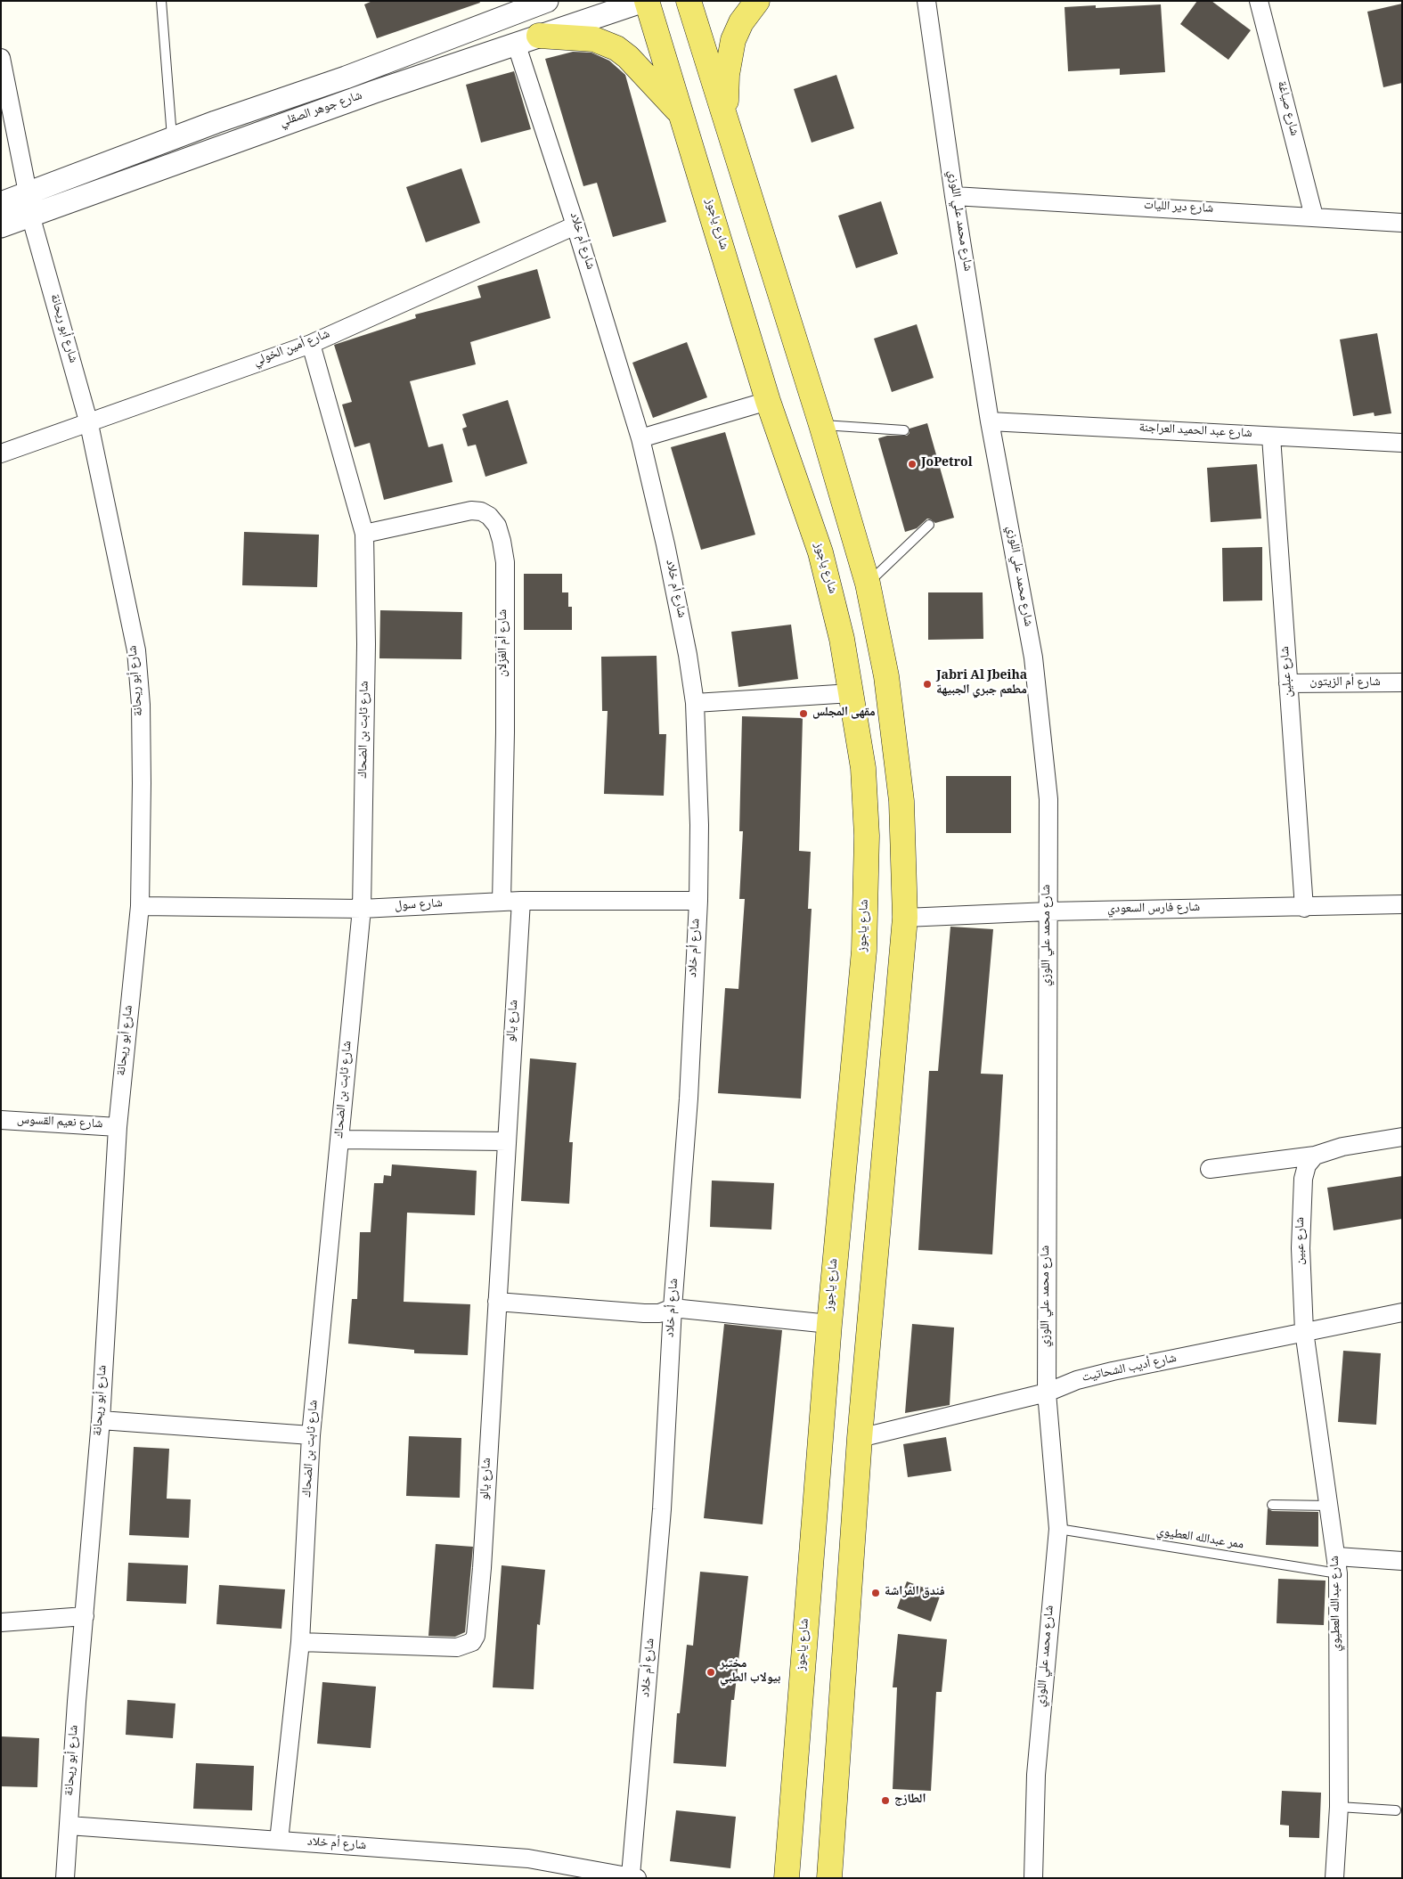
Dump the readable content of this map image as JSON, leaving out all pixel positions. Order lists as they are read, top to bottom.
{
  "streets": {
    "main road": ["شارع ياجوز"],
    "street": [
      "شارع صياغة",
      "شارع جوهر الصقلي",
      "شارع دير الليات",
      "شارع محمد علي اللوزي",
      "شارع أم خلاد",
      "شارع أبو ريحانة",
      "شارع أمين الخولي",
      "شارع عبد الحميد العراجنة",
      "شارع أم الغزلان",
      "شارع عبلين",
      "شارع أم الزيتون",
      "شارع ثابت بن الضحاك",
      "شارع سول",
      "شارع فارس السعودي",
      "شارع يالو",
      "شارع نعيم القسوس",
      "شارع عبين",
      "شارع أديب الشحاتيت",
      "شارع عبدالله العطيوي"
    ],
    "lane": ["ممر عبدالله العطيوي"]
  },
  "crossings": [
    ["شارع صياغة", "شارع دير الليات"],
    ["شارع جوهر الصقلي", "شارع ياجوز"],
    ["شارع جوهر الصقلي", "شارع أم خلاد"],
    ["شارع جوهر الصقلي", "شارع أبو ريحانة"],
    ["شارع دير الليات", "شارع محمد علي اللوزي"],
    ["شارع محمد علي اللوزي", "شارع عبد الحميد العراجنة"],
    ["شارع محمد علي اللوزي", "شارع فارس السعودي"],
    ["شارع محمد علي اللوزي", "شارع أديب الشحاتيت"],
    ["شارع محمد علي اللوزي", "ممر عبدالله العطيوي"],
    ["شارع أم خلاد", "شارع أبو ريحانة"],
    ["شارع أم خلاد", "شارع أمين الخولي"],
    ["شارع أم خلاد", "شارع ثابت بن الضحاك"],
    ["شارع أم خلاد", "شارع سول"],
    ["شارع أبو ريحانة", "شارع أمين الخولي"],
    ["شارع أبو ريحانة", "شارع سول"],
    ["شارع أبو ريحانة", "شارع نعيم القسوس"],
    ["شارع أمين الخولي", "شارع ثابت بن الضحاك"],
    ["شارع عبد الحميد العراجنة", "شارع عبلين"],
    ["شارع أم الغزلان", "شارع ثابت بن الضحاك"],
    ["شارع أم الغزلان", "شارع سول"],
    ["شارع عبلين", "شارع أم الزيتون"],
    ["شارع عبلين", "شارع فارس السعودي"],
    ["شارع ثابت بن الضحاك", "شارع سول"],
    ["شارع ثابت بن الضحاك", "شارع يالو"],
    ["شارع سول", "شارع يالو"],
    ["شارع عبين", "شارع أديب الشحاتيت"],
    ["شارع عبين", "شارع عبدالله العطيوي"],
    ["شارع أديب الشحاتيت", "شارع عبدالله العطيوي"],
    ["ممر عبدالله العطيوي", "شارع عبدالله العطيوي"]
  ],
  "places": [
    "JoPetrol",
    "Jabri Al Jbeiha مطعم جبري الجبيهة",
    "مقهى المجلس",
    "فندق الفراشة",
    "مختبر بيولاب الطبي",
    "الطازج"
  ]
}
